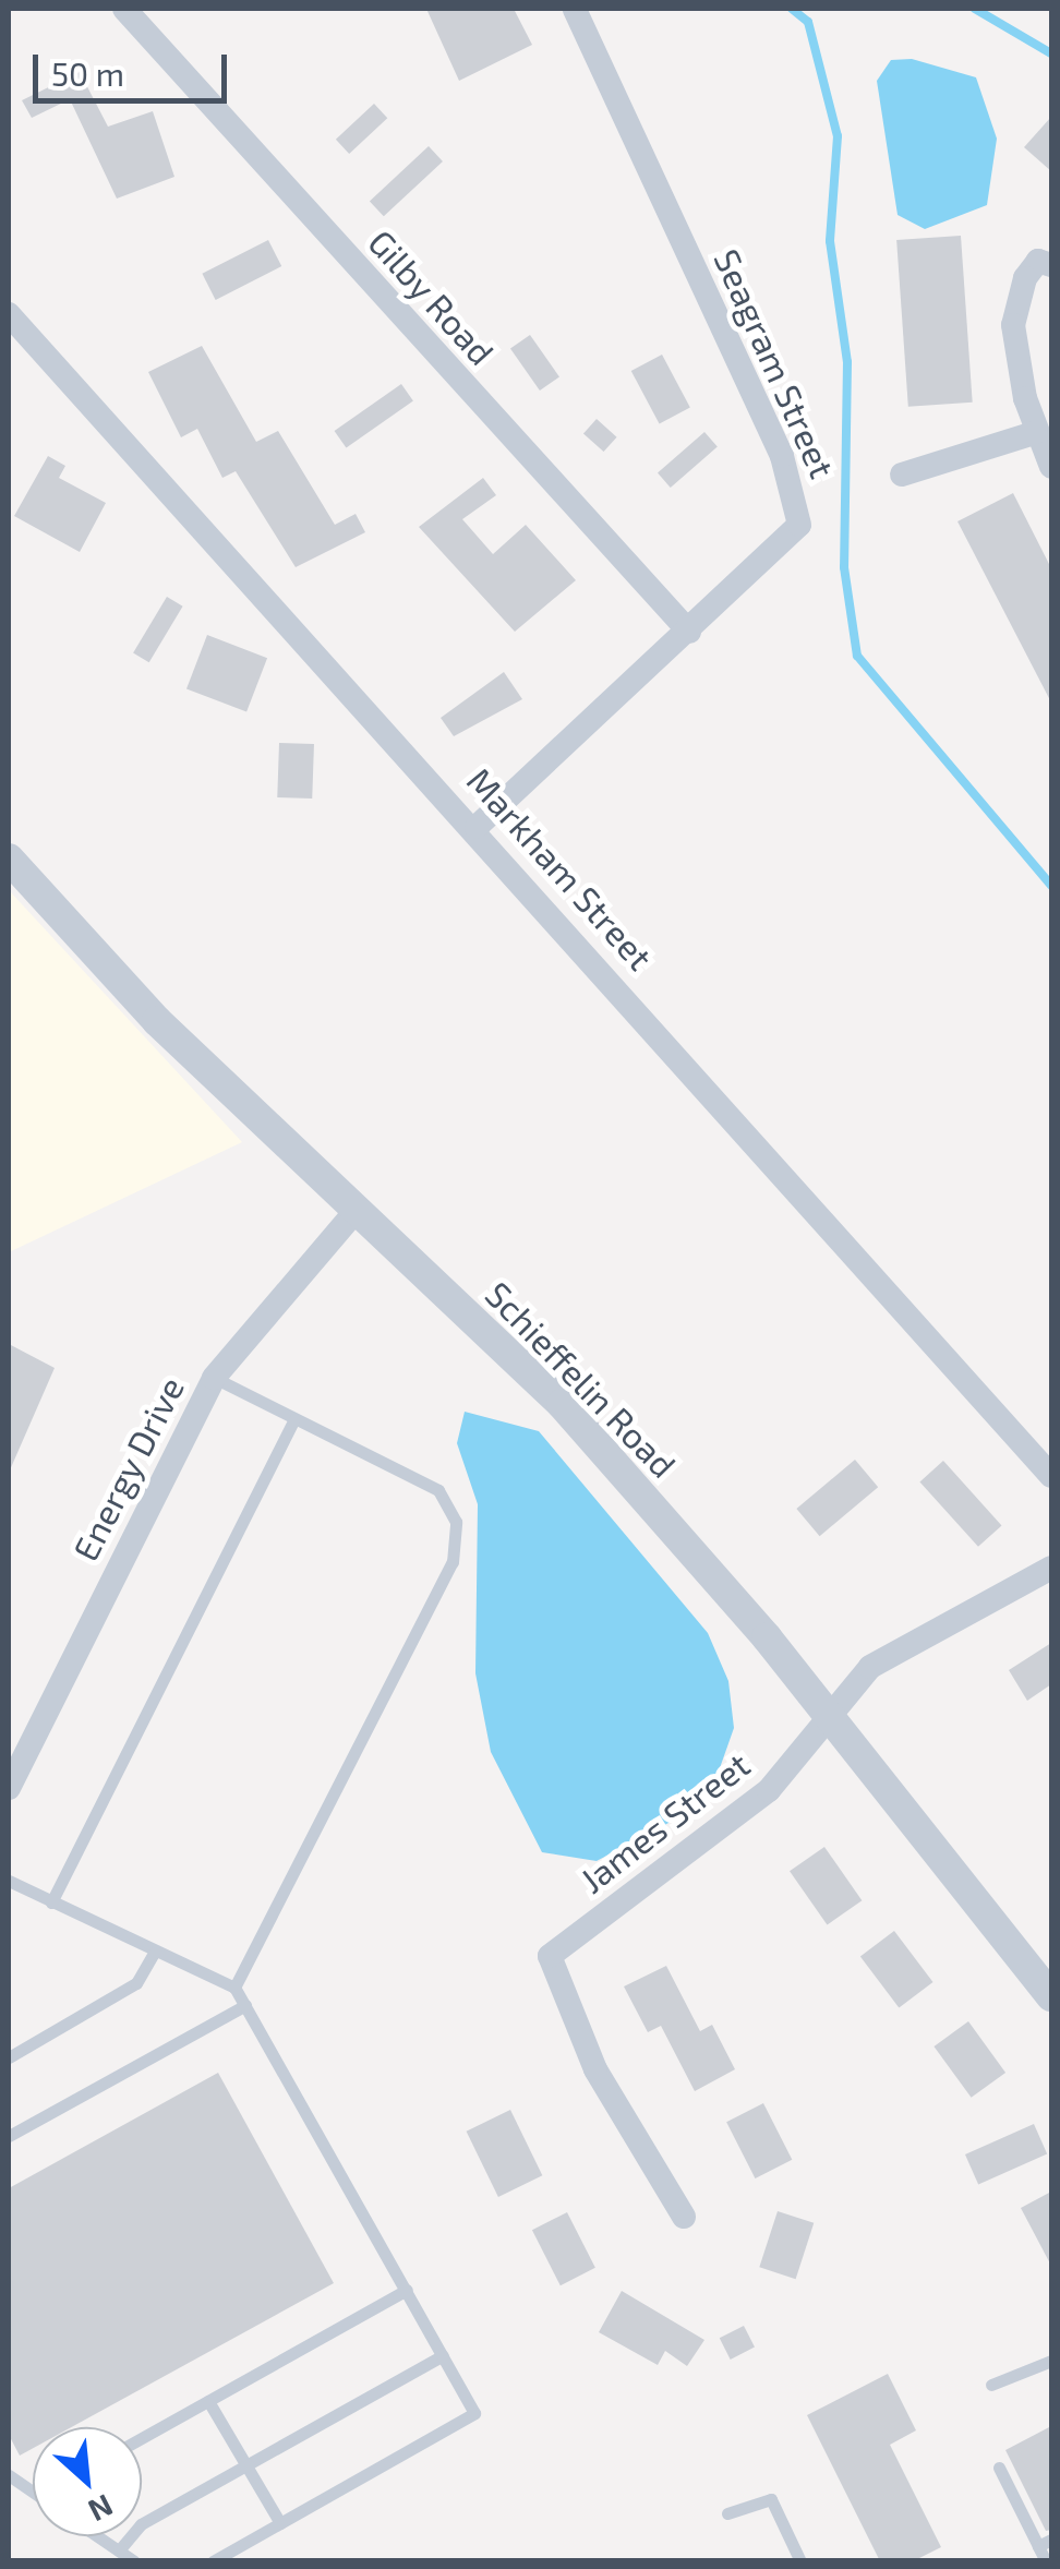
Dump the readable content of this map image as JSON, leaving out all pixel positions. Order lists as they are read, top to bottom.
{
  "streets": {
    "street": [
      "Gilby Road",
      "Seagram Street",
      "Markham Street",
      "Schieffelin Road",
      "Energy Drive",
      "James Street"
    ]
  },
  "crossings": [
    ["Gilby Road", "Seagram Street"],
    ["Seagram Street", "Markham Street"],
    ["Schieffelin Road", "Energy Drive"],
    ["Schieffelin Road", "James Street"]
  ],
  "scale_bar": "50 m",
  "north": "bottom right"
}
